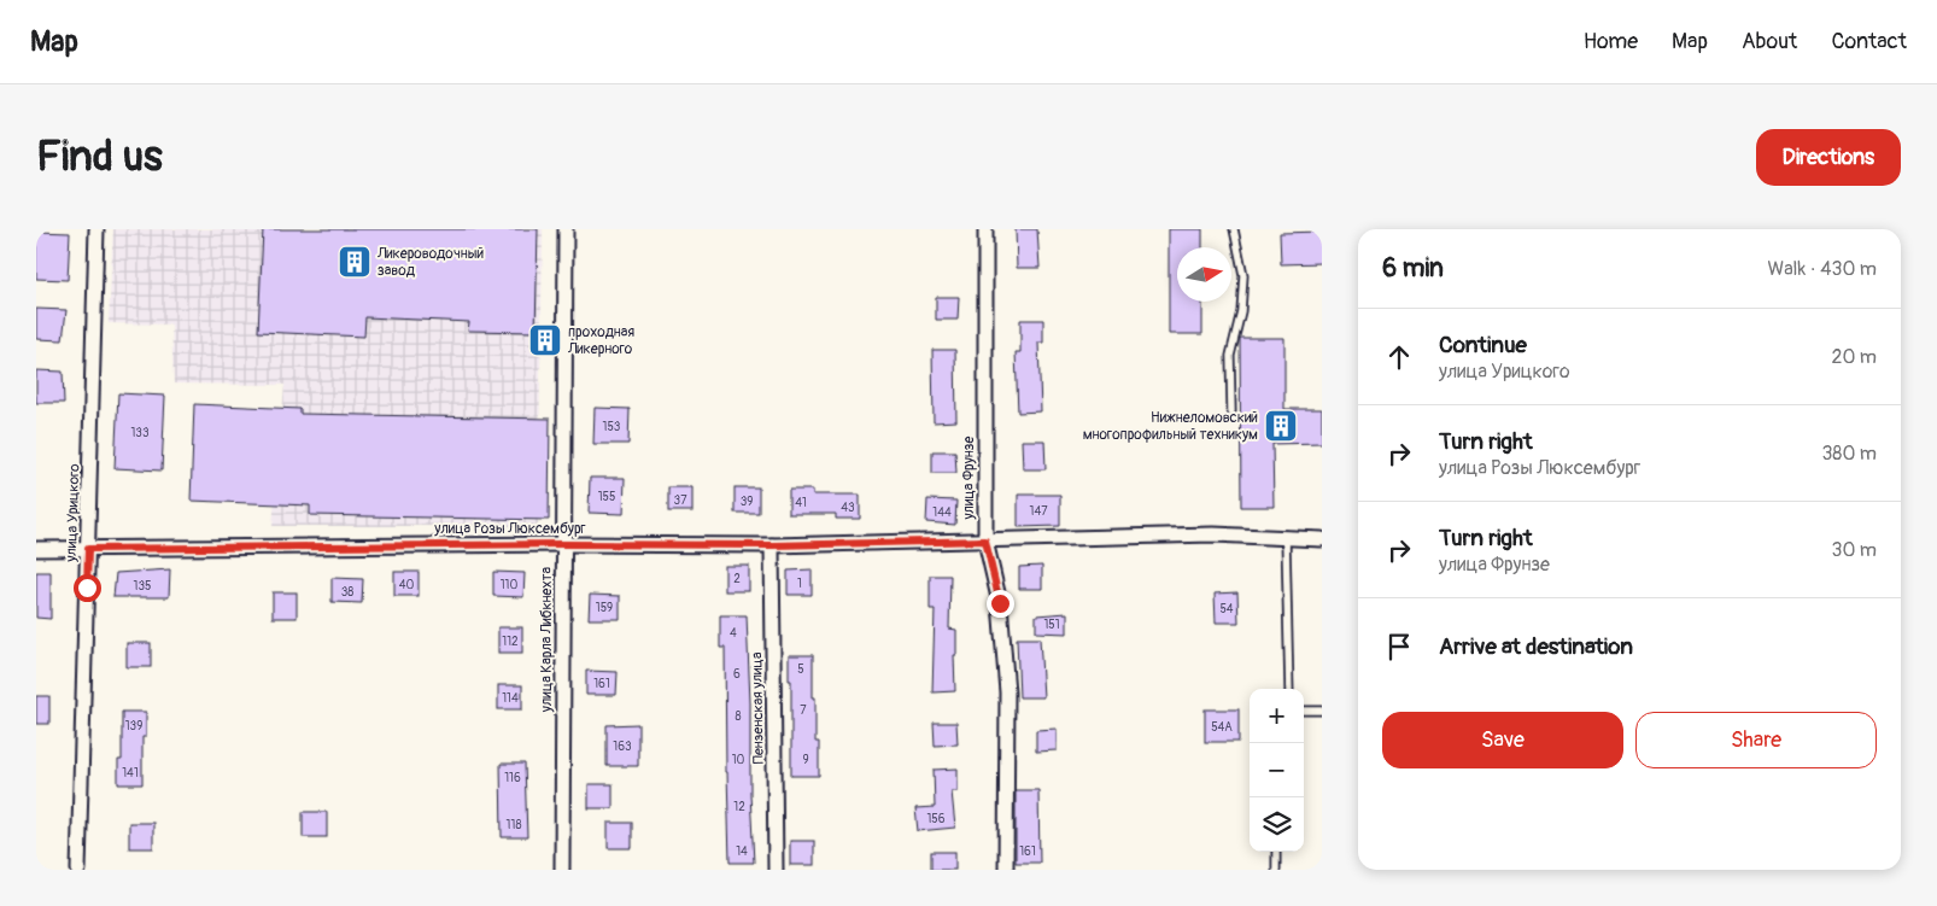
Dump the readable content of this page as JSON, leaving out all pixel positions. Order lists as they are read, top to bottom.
{
  "streets": {
    "street": [
      "улица Фрунзе",
      "улица Урицкого",
      "улица Розы Люксембург",
      "улица Карла Либкнехта",
      "Пензенская улица"
    ]
  },
  "crossings": [
    ["улица Фрунзе", "улица Розы Люксембург"],
    ["улица Урицкого", "улица Розы Люксембург"],
    ["улица Розы Люксембург", "улица Карла Либкнехта"],
    ["улица Розы Люксембург", "Пензенская улица"]
  ],
  "places": {
    "building": ["Ликероводочный завод", "проходная Ликерного", "Нижнеломовский многопрофильный техникум"]
  },
  "house_numbers": [
    "153",
    "133",
    "155",
    "37",
    "39",
    "41",
    "43",
    "147",
    "144",
    "2",
    "1",
    "40",
    "110",
    "135",
    "38",
    "159",
    "54",
    "151",
    "4",
    "112",
    "5",
    "6",
    "161",
    "114",
    "7",
    "8",
    "139",
    "54А",
    "163",
    "10",
    "9",
    "141",
    "116",
    "12",
    "156",
    "118",
    "14",
    "161"
  ],
  "north": "right",
  "page": {
    "header": "Map",
    "nav": [
      "Home",
      "Map",
      "About",
      "Contact"
    ],
    "buttons": [
      "Directions",
      ["Save", "Share"]
    ],
    "title": "Find us",
    "heading": ["6 min", "Walk · 430 m"],
    "list": [
      ["Continue", "улица Урицкого", "20 m"],
      ["Turn right", "улица Розы Люксембург", "380 m"],
      ["Turn right", "улица Фрунзе", "30 m"],
      "Arrive at destination"
    ],
    "map_buttons": ["+", "−"]
  }
}
